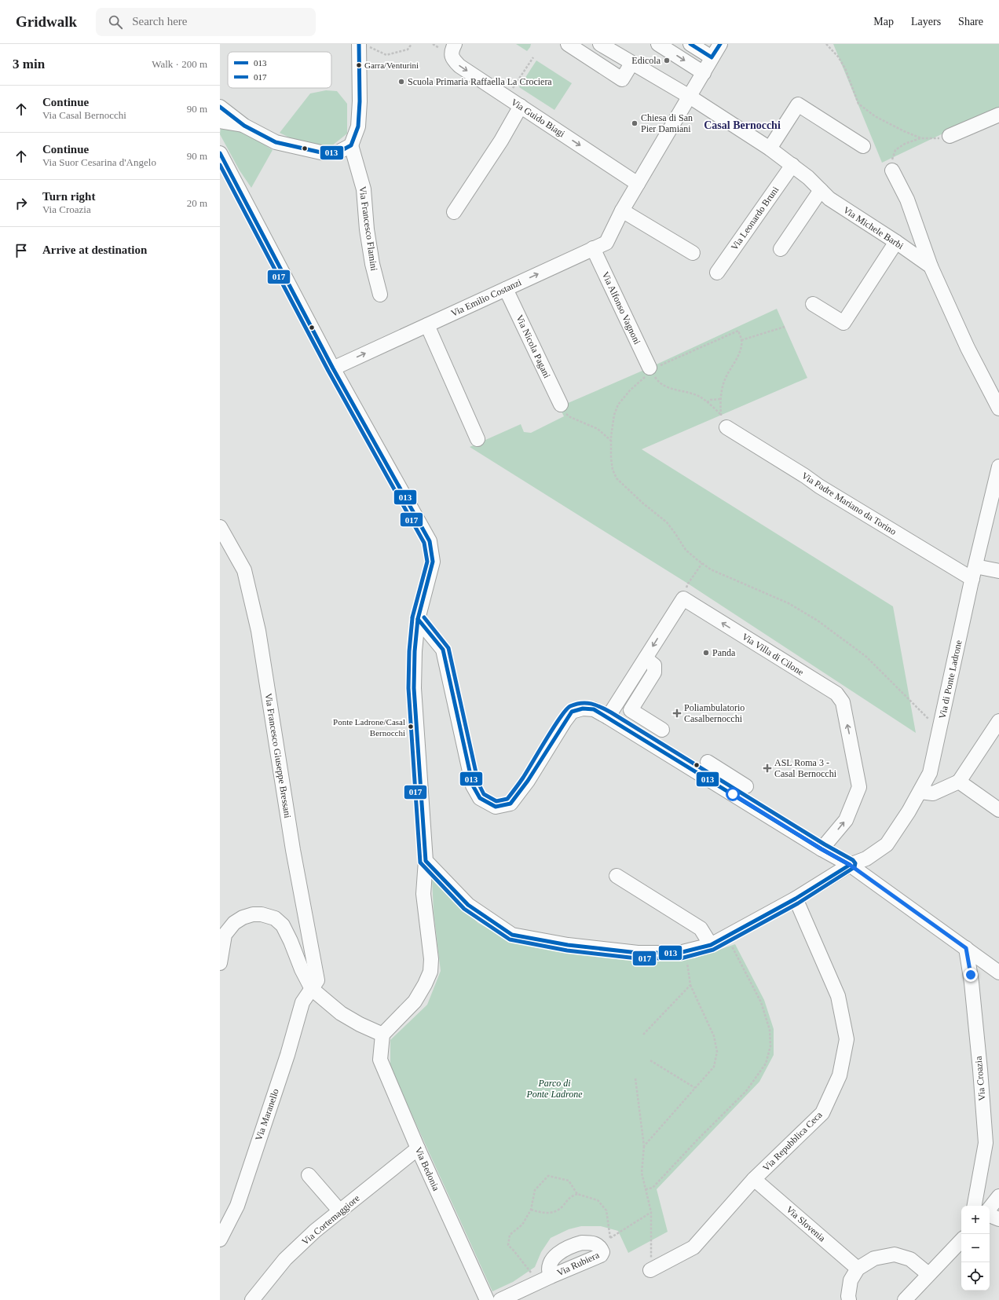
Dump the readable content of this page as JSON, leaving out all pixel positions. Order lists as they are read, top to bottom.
{
  "streets": {
    "street": [
      "Via Guido Biagi",
      "Via Leonardo Bruni",
      "Via Michele Barbi",
      "Via Francesco Flamini",
      "Via Emilio Costanzi",
      "Via Alfonso Vagnoni",
      "Via Nicola Pagani",
      "Via Padre Mariano da Torino",
      "Via Villa di Cilone",
      "Via di Ponte Ladrone",
      "Via Francesco Giuseppe Bressani",
      "Via Croazia",
      "Via Maranello",
      "Via Repubblica Ceca",
      "Via Bedonia",
      "Via Cortemaggiore",
      "Via Slovenia",
      "Via Rubiera"
    ]
  },
  "crossings": [
    ["Via Leonardo Bruni", "Via Michele Barbi"],
    ["Via Emilio Costanzi", "Via Alfonso Vagnoni"],
    ["Via Emilio Costanzi", "Via Nicola Pagani"],
    ["Via Padre Mariano da Torino", "Via di Ponte Ladrone"],
    ["Via di Ponte Ladrone", "Via Repubblica Ceca"],
    ["Via Francesco Giuseppe Bressani", "Via Maranello"],
    ["Via Repubblica Ceca", "Via Slovenia"],
    ["Via Bedonia", "Via Cortemaggiore"]
  ],
  "one_way": ["Via Guido Biagi", "Via Emilio Costanzi", "Via Villa di Cilone"],
  "districts": ["Casal Bernocchi"],
  "parks": ["Parco di Ponte Ladrone"],
  "places": {
    "other": [
      "Edicola",
      "Garra/Venturini",
      "Scuola Primaria Raffaella La Crociera",
      "Chiesa di San Pier Damiani",
      "Panda",
      "Ponte Ladrone/Casal Bernocchi"
    ],
    "health": ["Poliambulatorio Casalbernocchi", "ASL Roma 3 - Casal Bernocchi"]
  },
  "lines": ["transit line 013", "transit line 017"],
  "legend": ["013", "017"],
  "page": {
    "header": "Gridwalk",
    "search": "Search here",
    "nav": ["Map", "Layers", "Share"],
    "heading": ["3 min", "Walk · 200 m"],
    "list": [
      ["Continue", "Via Casal Bernocchi", "90 m"],
      ["Continue", "Via Suor Cesarina d'Angelo", "90 m"],
      ["Turn right", "Via Croazia", "20 m"],
      "Arrive at destination"
    ],
    "map_buttons": ["+", "−"]
  }
}
